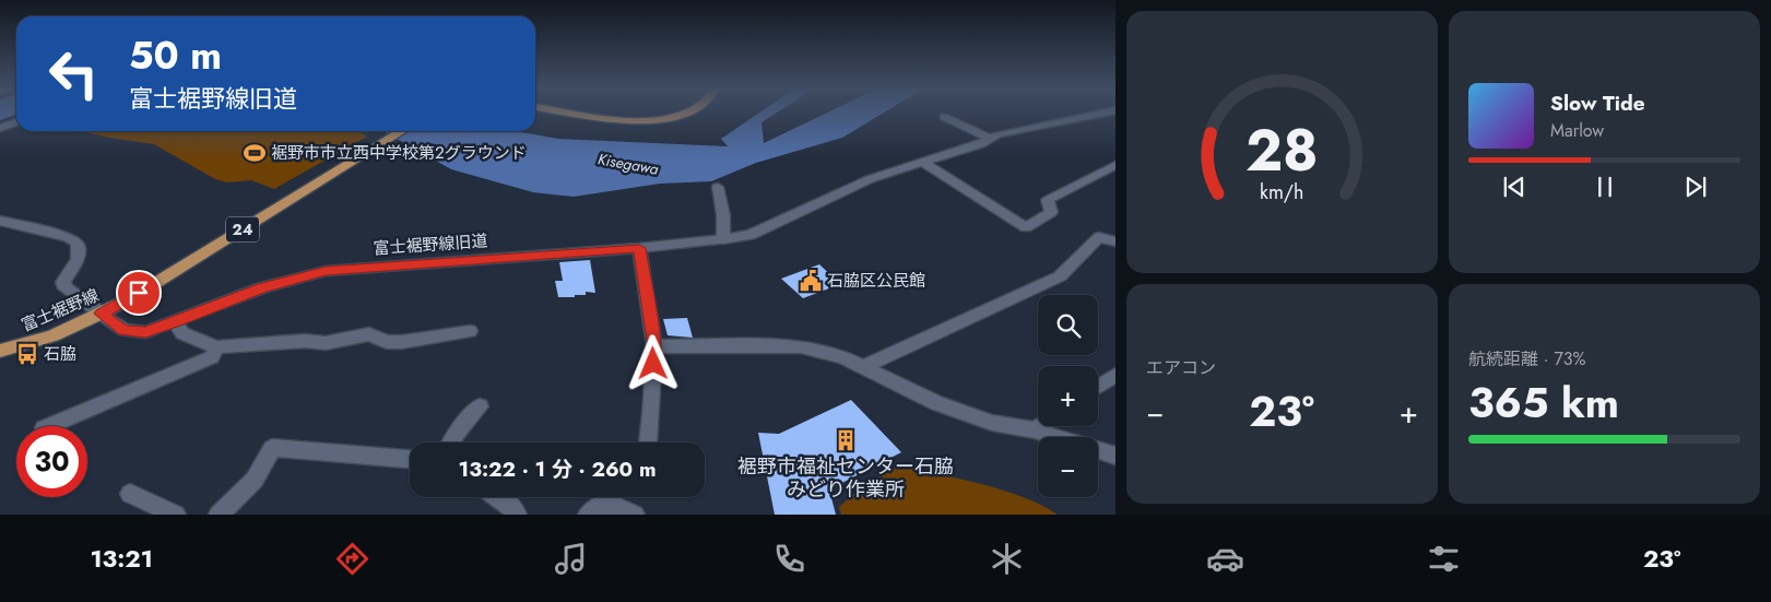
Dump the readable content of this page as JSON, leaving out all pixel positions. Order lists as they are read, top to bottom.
{
  "streets": {
    "main road": ["24", "富士裾野線"],
    "street": ["富士裾野線旧道"]
  },
  "crossings": [
    ["富士裾野線旧道", "富士裾野線"]
  ],
  "water": ["Kisegawa"],
  "places": {
    "sports": ["裾野市市立西中学校第２グラウンド"],
    "public building": ["石脇区公民館"],
    "bus stop": ["石脇"],
    "building": ["裾野市福祉センター石脇 みどり作業所"]
  },
  "page": {
    "turn": ["50 m", "富士裾野線旧道"],
    "song": ["Slow Tide", "Marlow"],
    "tile": [
      "エアコン",
      ["航続距離 · 73%", "365 km"]
    ],
    "map_buttons": ["+", "−"],
    "heat": ["−", "23°", "+"],
    "limit": "30",
    "trip": "13:22 · 1 分 · 260 m",
    "tabs": ["13:21", "23°"],
    "gauge": ["28", "km/h"]
  }
}
